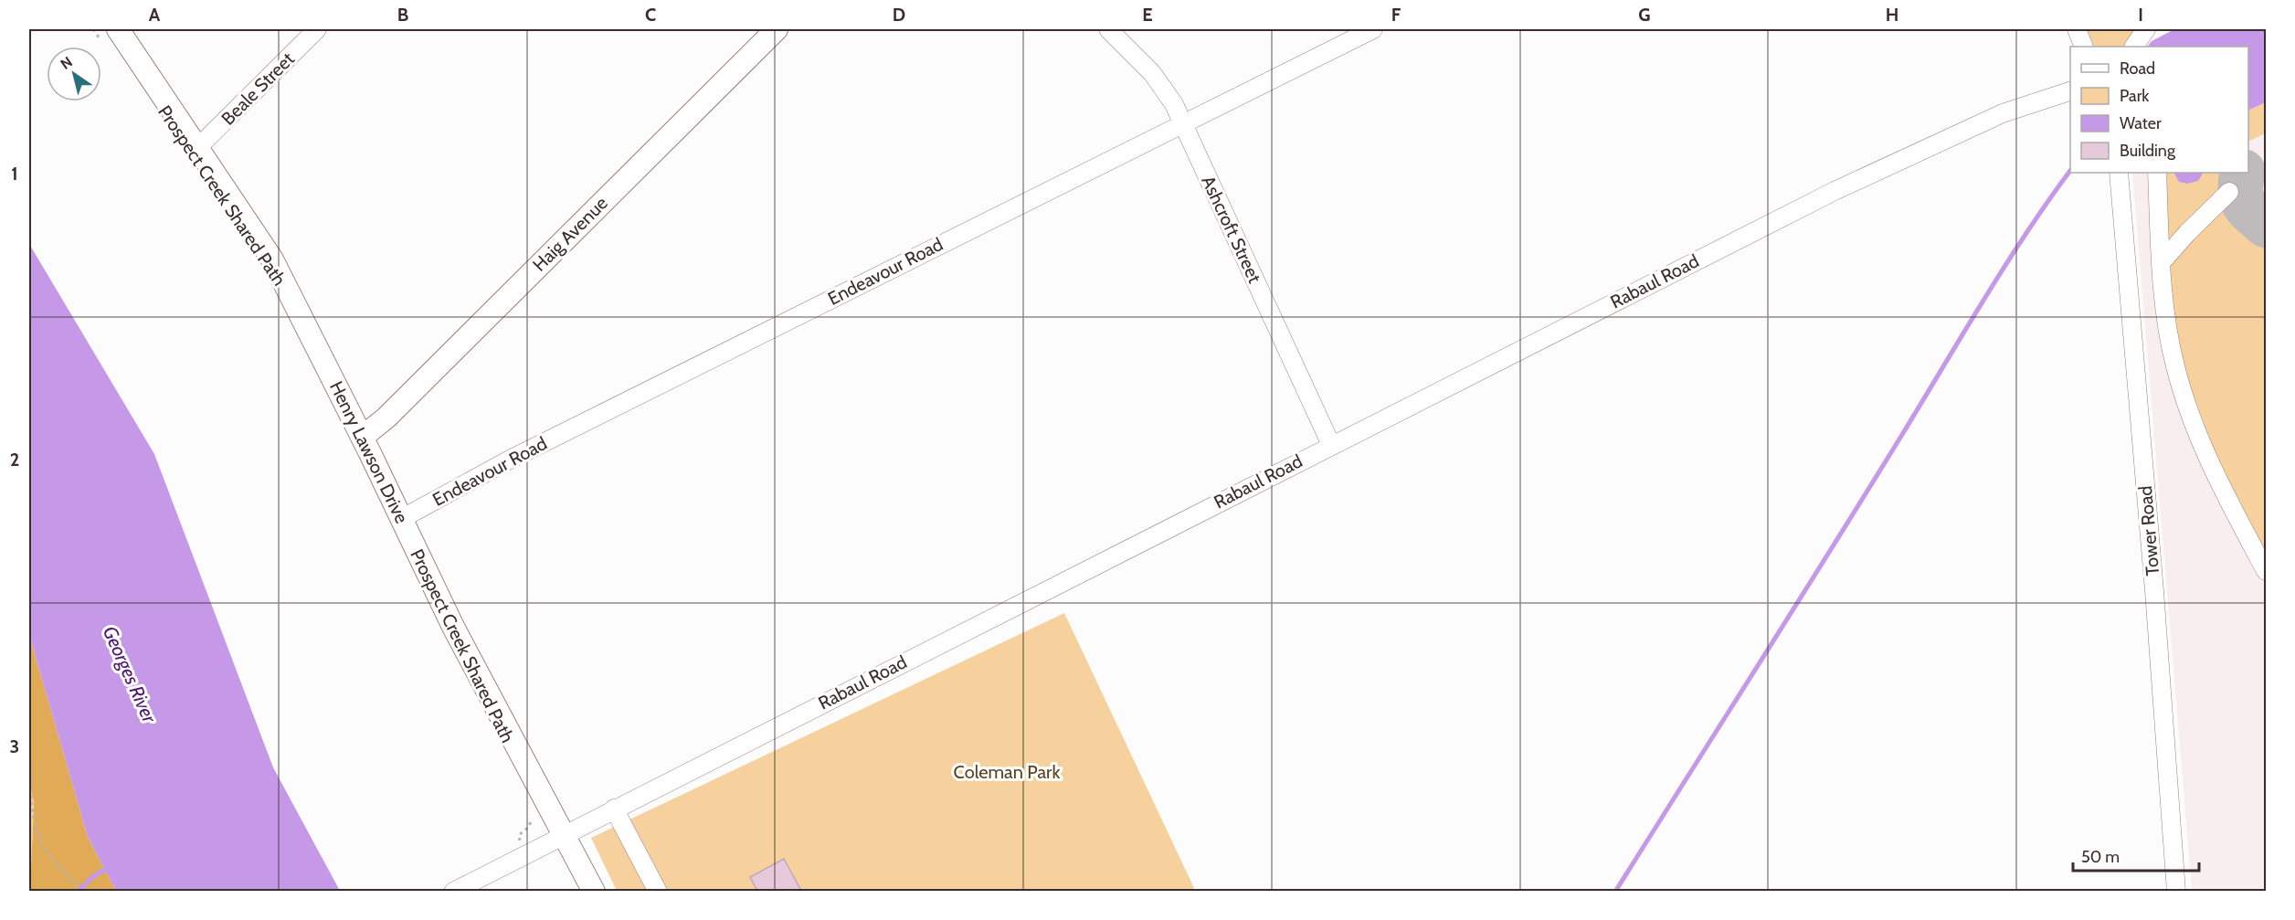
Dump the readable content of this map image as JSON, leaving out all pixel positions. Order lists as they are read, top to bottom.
{
  "streets": {
    "main road": ["Haig Avenue", "Henry Lawson Drive"],
    "street": [
      "Beale Street",
      "Ashcroft Street",
      "Endeavour Road",
      "Rabaul Road",
      "Tower Road"
    ]
  },
  "crossings": [
    ["Beale Street", "Henry Lawson Drive"],
    ["Ashcroft Street", "Endeavour Road"],
    ["Ashcroft Street", "Rabaul Road"],
    ["Haig Avenue", "Henry Lawson Drive"],
    ["Endeavour Road", "Henry Lawson Drive"],
    ["Rabaul Road", "Henry Lawson Drive"]
  ],
  "water": ["Georges River"],
  "parks": ["Coleman Park"],
  "legend": [
    "Road",
    "Park",
    "Water",
    "Building"
  ],
  "scale_bar": "50 m",
  "north": "top left",
  "grid": {
    "columns": [
      "A",
      "B",
      "C",
      "D",
      "E",
      "F",
      "G",
      "H",
      "I"
    ],
    "rows": ["1", "2", "3"]
  }
}
